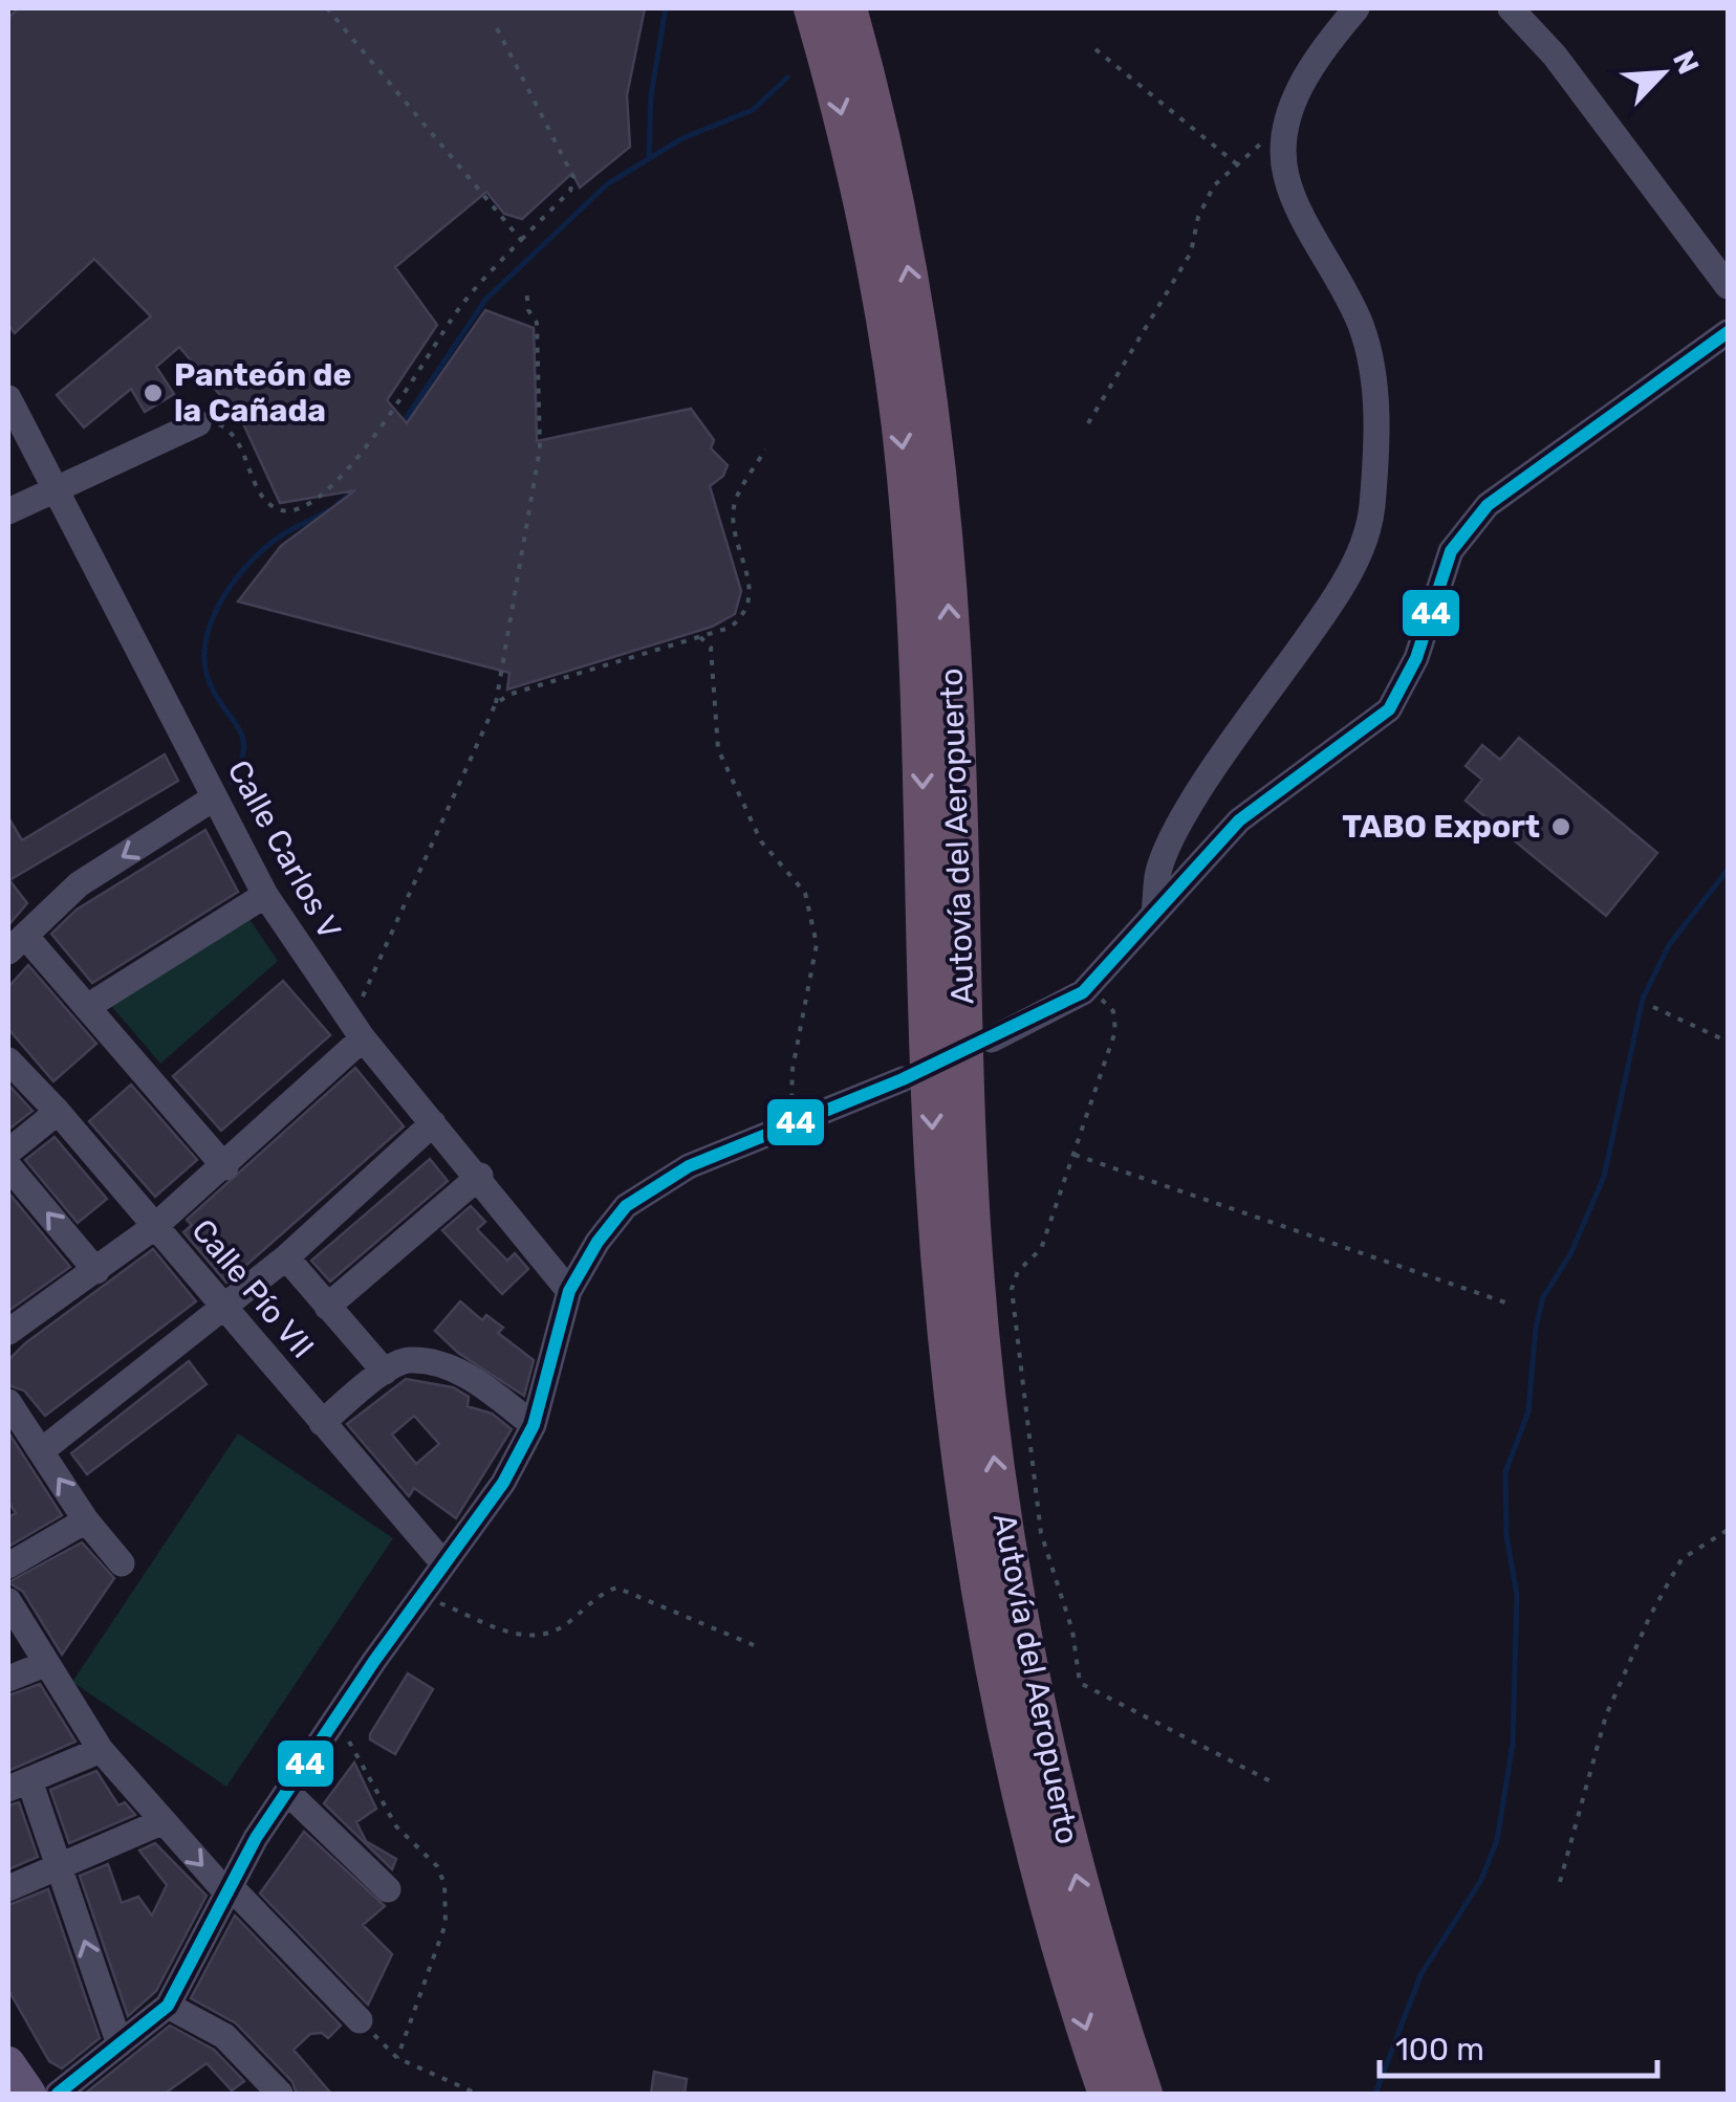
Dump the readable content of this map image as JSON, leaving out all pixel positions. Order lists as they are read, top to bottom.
{
  "streets": {
    "highway": ["Autovía del Aeropuerto"],
    "street": ["Calle Carlos V", "Calle Pío VII"]
  },
  "places": ["Panteón de la Cañada", "TABO Export"],
  "lines": ["transit line 44"],
  "scale_bar": "100 m",
  "north": "top right"
}
